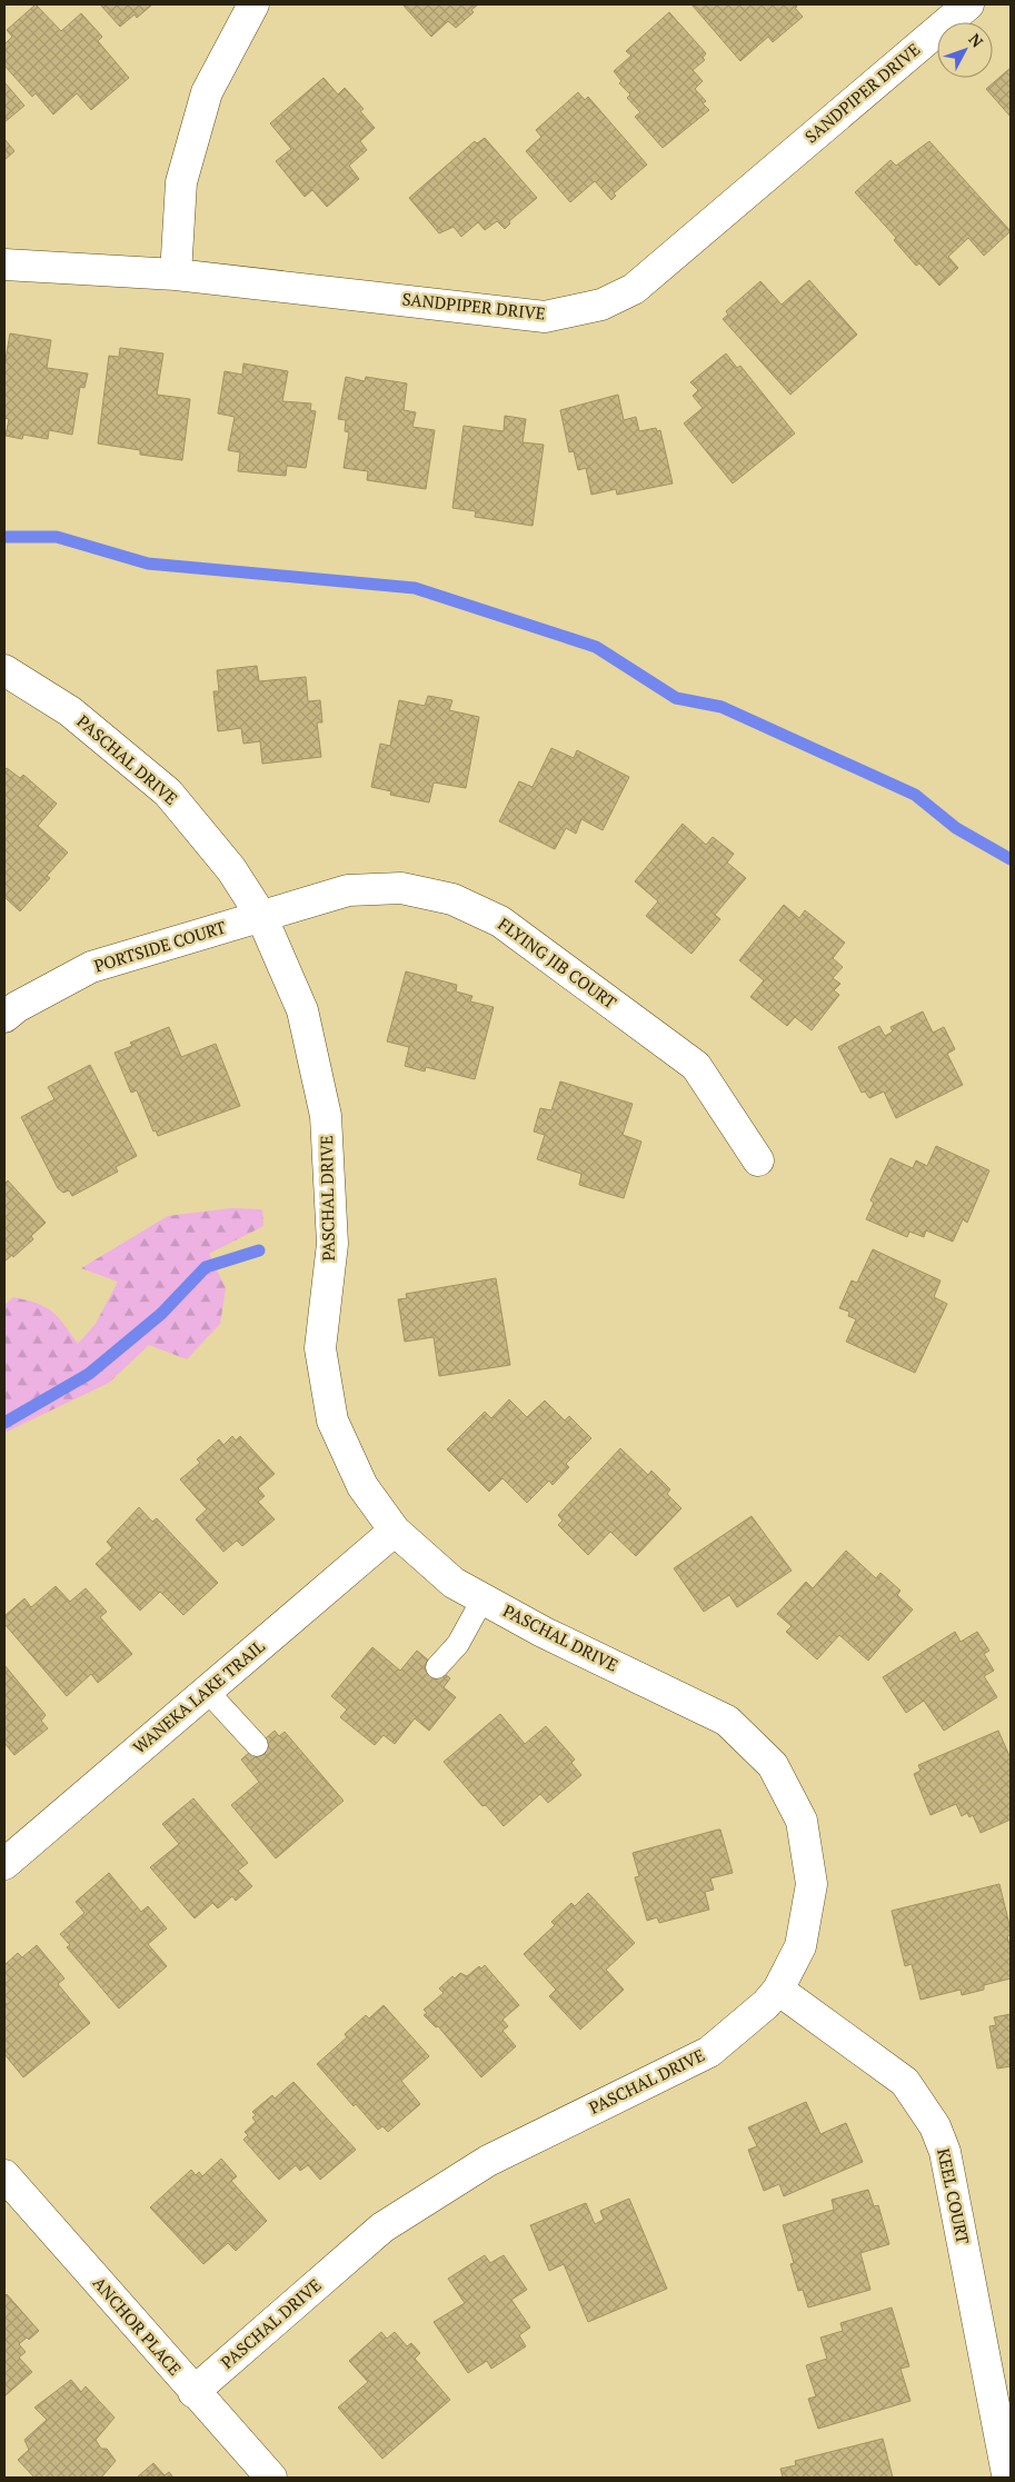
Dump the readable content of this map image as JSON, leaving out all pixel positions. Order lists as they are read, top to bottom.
{
  "streets": {
    "street": [
      "SANDPIPER DRIVE",
      "PASCHAL DRIVE",
      "PORTSIDE COURT",
      "FLYING JIB COURT",
      "WANEKA LAKE TRAIL",
      "KEEL COURT",
      "ANCHOR PLACE"
    ]
  },
  "crossings": [
    ["PASCHAL DRIVE", "PORTSIDE COURT"],
    ["PASCHAL DRIVE", "FLYING JIB COURT"],
    ["PASCHAL DRIVE", "WANEKA LAKE TRAIL"],
    ["PASCHAL DRIVE", "KEEL COURT"],
    ["PASCHAL DRIVE", "ANCHOR PLACE"],
    ["PORTSIDE COURT", "FLYING JIB COURT"]
  ],
  "north": "top right"
}
